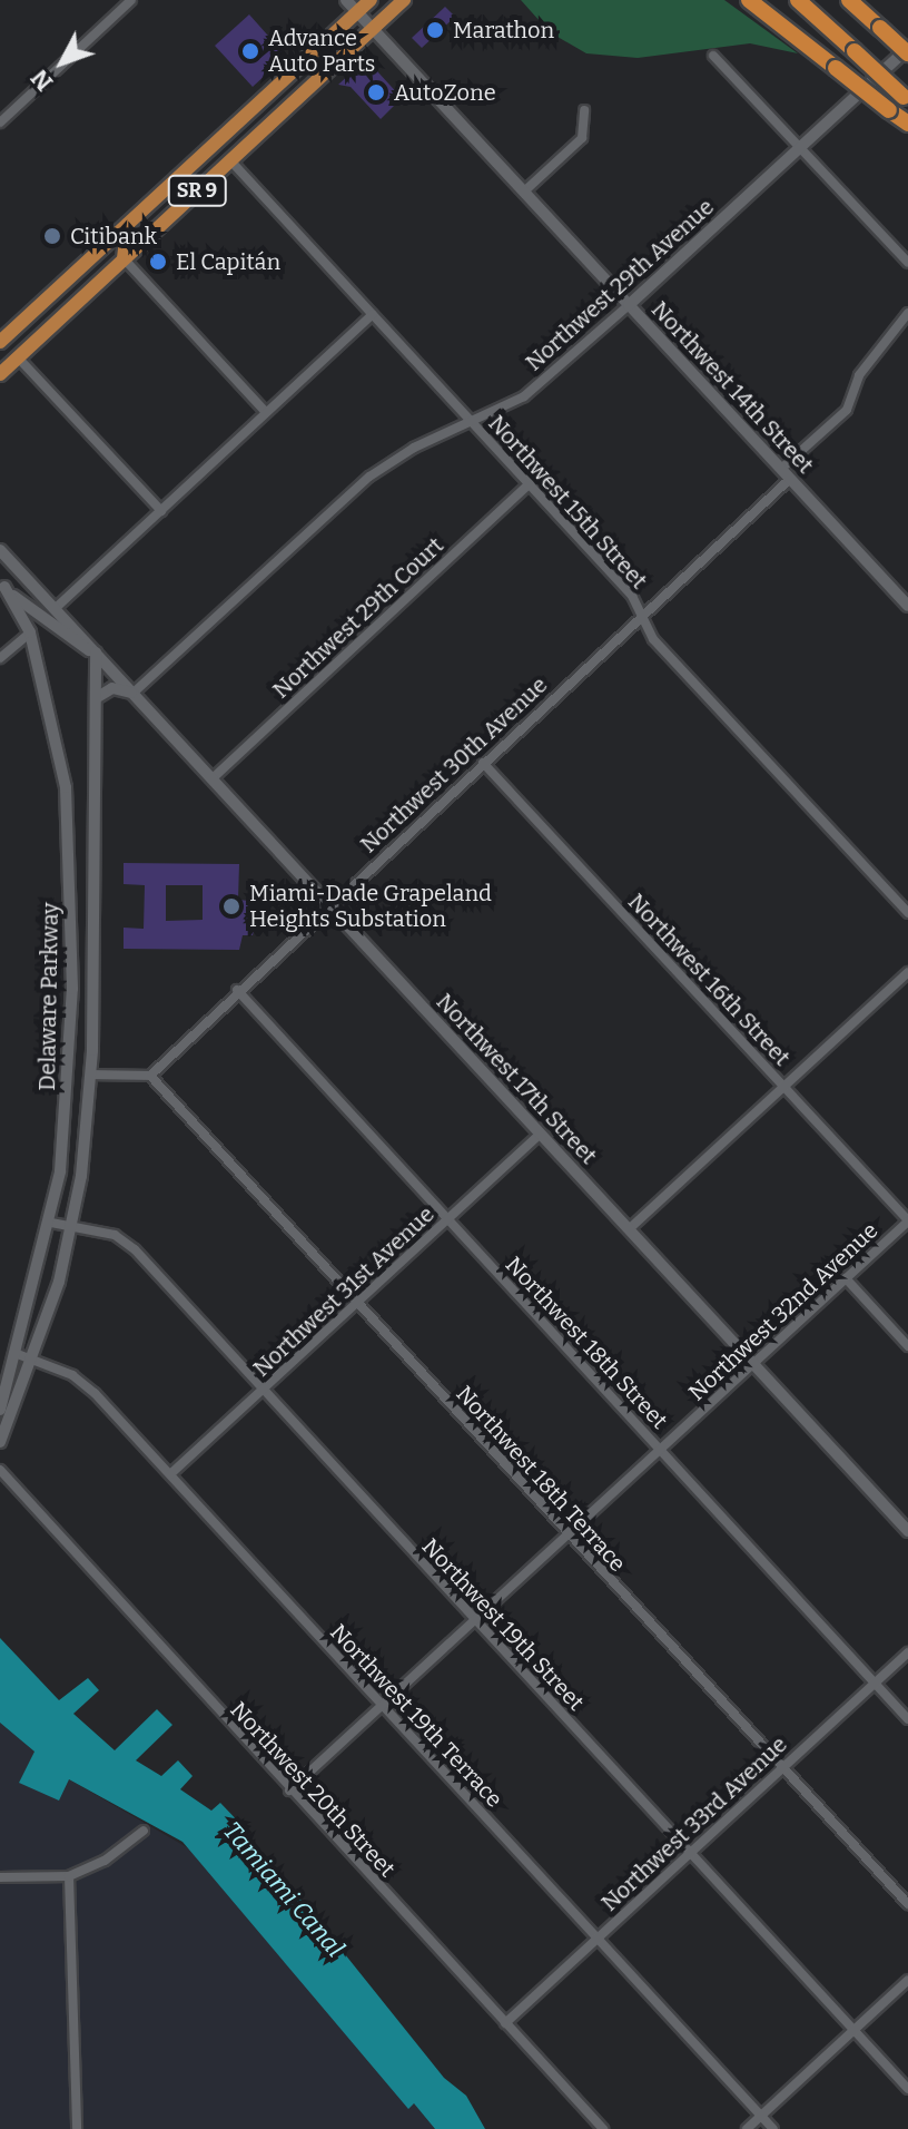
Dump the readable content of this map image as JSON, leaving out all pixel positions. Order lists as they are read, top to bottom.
{
  "streets": {
    "highway": ["SR 9"],
    "street": [
      "Northwest 29th Avenue",
      "Northwest 14th Street",
      "Northwest 15th Street",
      "Northwest 29th Court",
      "Northwest 30th Avenue",
      "Northwest 16th Street",
      "Delaware Parkway",
      "Northwest 17th Street",
      "Northwest 31st Avenue",
      "Northwest 32nd Avenue",
      "Northwest 18th Street",
      "Northwest 18th Terrace",
      "Northwest 19th Street",
      "Northwest 19th Terrace",
      "Northwest 20th Street",
      "Northwest 33rd Avenue"
    ]
  },
  "crossings": [
    ["SR 9", "Northwest 14th Street"],
    ["SR 9", "Northwest 15th Street"],
    ["Northwest 29th Avenue", "Northwest 14th Street"],
    ["Northwest 29th Avenue", "Northwest 15th Street"],
    ["Northwest 29th Avenue", "Northwest 17th Street"],
    ["Northwest 14th Street", "Northwest 30th Avenue"],
    ["Northwest 15th Street", "Northwest 29th Court"],
    ["Northwest 15th Street", "Northwest 30th Avenue"],
    ["Northwest 29th Court", "Northwest 17th Street"],
    ["Northwest 30th Avenue", "Northwest 16th Street"],
    ["Northwest 30th Avenue", "Northwest 17th Street"],
    ["Northwest 30th Avenue", "Northwest 18th Street"],
    ["Northwest 30th Avenue", "Northwest 18th Terrace"],
    ["Northwest 16th Street", "Northwest 32nd Avenue"],
    ["Delaware Parkway", "Northwest 17th Street"],
    ["Delaware Parkway", "Northwest 19th Street"],
    ["Delaware Parkway", "Northwest 19th Terrace"],
    ["Northwest 17th Street", "Northwest 31st Avenue"],
    ["Northwest 17th Street", "Northwest 32nd Avenue"],
    ["Northwest 31st Avenue", "Northwest 18th Street"],
    ["Northwest 31st Avenue", "Northwest 18th Terrace"],
    ["Northwest 31st Avenue", "Northwest 19th Street"],
    ["Northwest 31st Avenue", "Northwest 19th Terrace"],
    ["Northwest 32nd Avenue", "Northwest 18th Street"],
    ["Northwest 32nd Avenue", "Northwest 18th Terrace"],
    ["Northwest 32nd Avenue", "Northwest 19th Street"],
    ["Northwest 32nd Avenue", "Northwest 19th Terrace"],
    ["Northwest 32nd Avenue", "Northwest 20th Street"],
    ["Northwest 18th Street", "Northwest 33rd Avenue"],
    ["Northwest 18th Terrace", "Northwest 33rd Avenue"],
    ["Northwest 19th Street", "Northwest 33rd Avenue"],
    ["Northwest 19th Terrace", "Northwest 33rd Avenue"],
    ["Northwest 20th Street", "Northwest 33rd Avenue"]
  ],
  "water": ["Tamiami Canal"],
  "places": [
    "Marathon",
    "Advance Auto Parts",
    "AutoZone",
    "Citibank",
    "El Capitán",
    "Miami-Dade Grapeland Heights Substation"
  ],
  "north": "bottom left"
}
